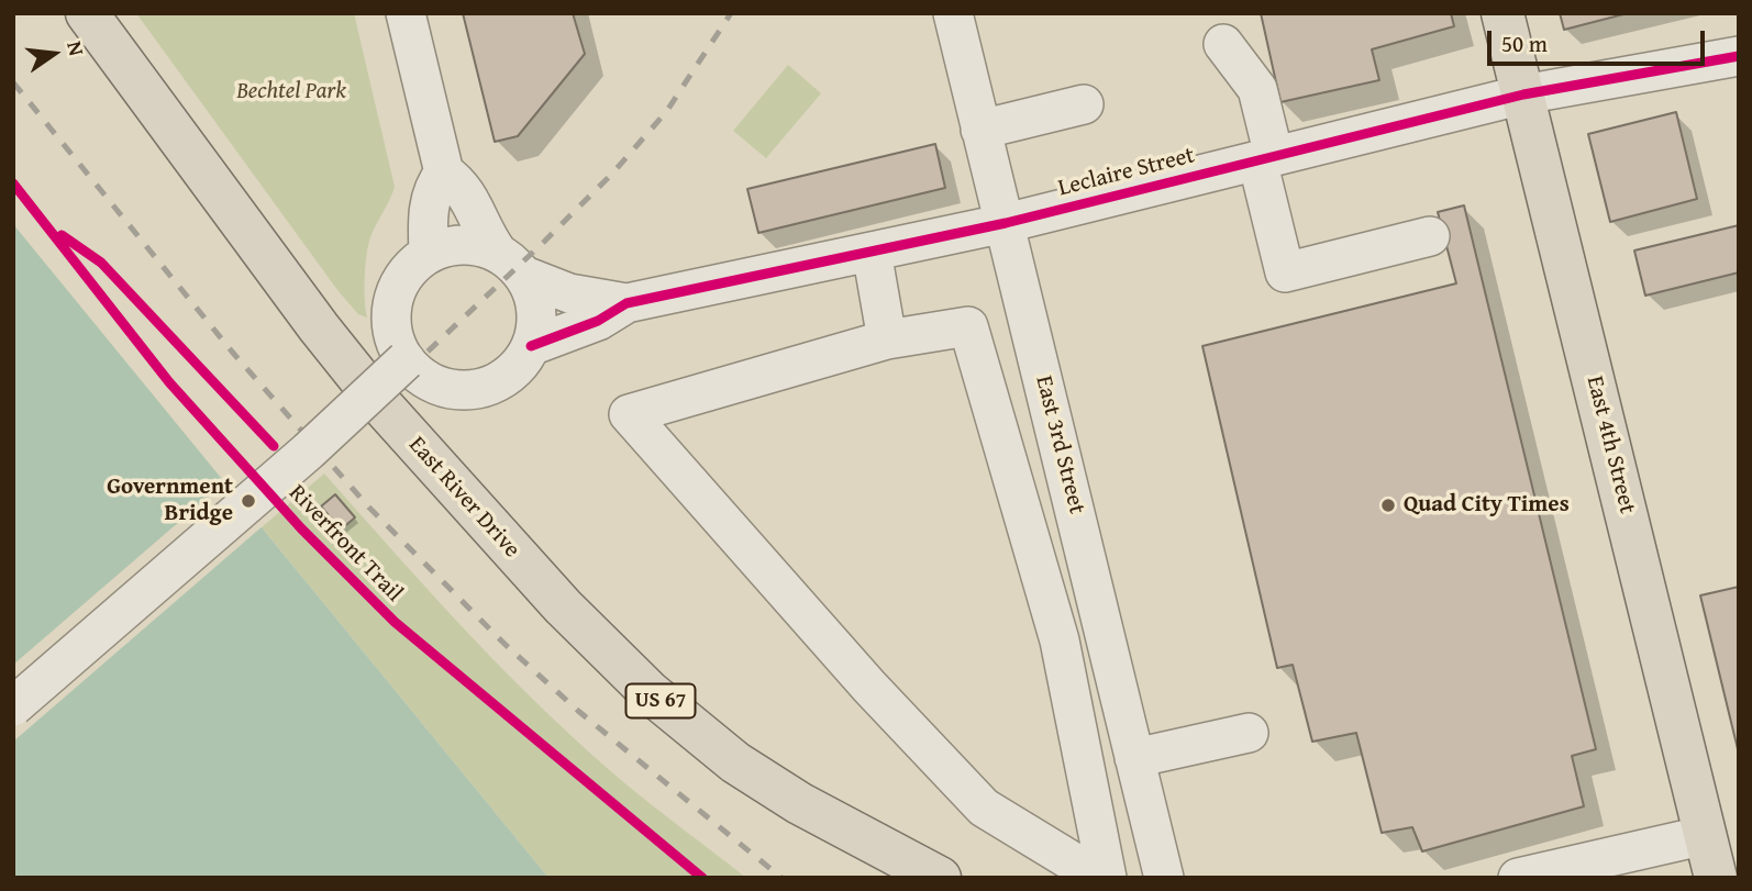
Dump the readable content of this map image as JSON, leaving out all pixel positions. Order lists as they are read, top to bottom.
{
  "streets": {
    "main road": ["East 4th Street", "East River Drive", "US 67"],
    "street": ["Leclaire Street", "East 3rd Street"],
    "cycle path": ["Riverfront Trail"]
  },
  "crossings": [
    ["Leclaire Street", "East 3rd Street"],
    ["Leclaire Street", "East 4th Street"]
  ],
  "parks": ["Bechtel Park"],
  "places": ["Government Bridge", "Quad City Times"],
  "scale_bar": "50 m",
  "north": "right"
}
